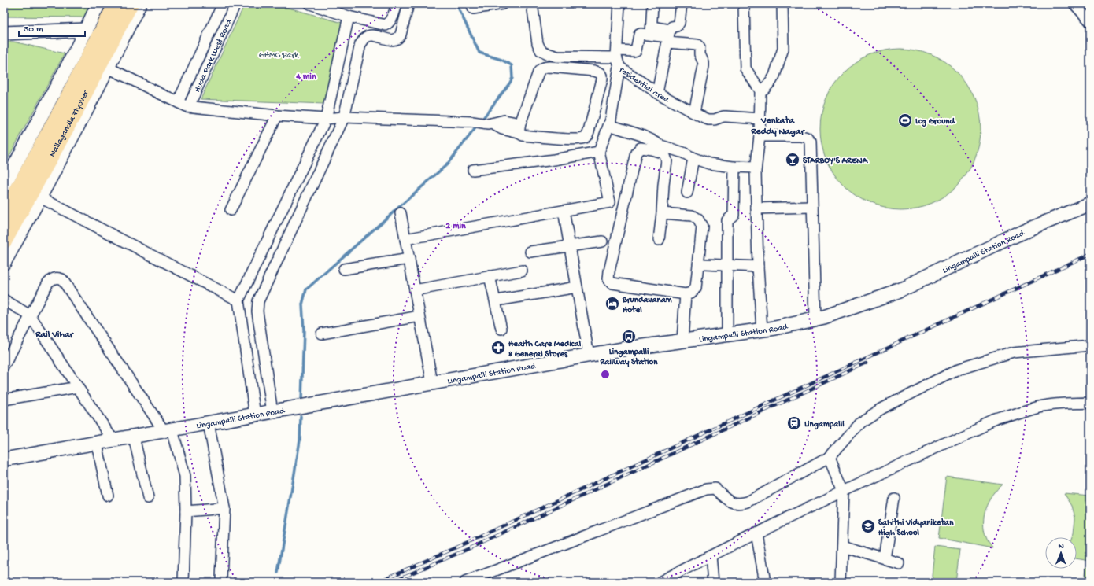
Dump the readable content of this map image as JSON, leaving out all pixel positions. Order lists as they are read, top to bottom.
{
  "streets": {
    "main road": ["Nallagandla Flyover"],
    "street": ["Huda Park West Road", "residential area", "Lingampalli Station Road"]
  },
  "districts": ["Venkata Reddy Nagar", "Rail Vihar"],
  "parks": ["GHMC Park"],
  "places": {
    "sports": ["Lcg Ground"],
    "bar": ["STARBOY'S ARENA"],
    "hotel": ["Brundavanam Hotel"],
    "bus stop": ["Lingampalli Railway Station"],
    "pharmacy": ["Health Care Medical & General Stores"],
    "station": ["Lingampalli"],
    "school or university": ["Sahithi Vidyaniketan High School"]
  },
  "scale_bar": "50 m",
  "north": "top",
  "rings": ["4 min", "2 min"]
}
